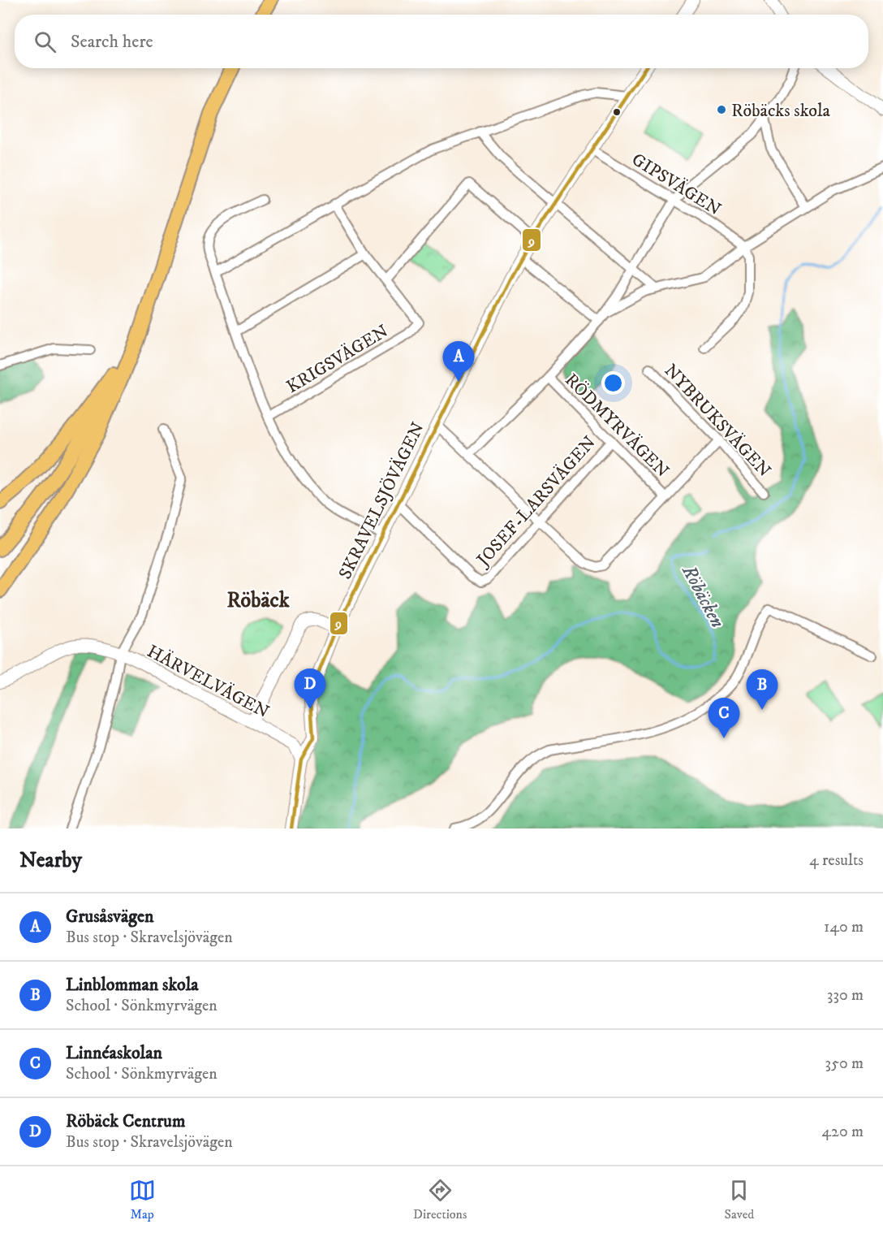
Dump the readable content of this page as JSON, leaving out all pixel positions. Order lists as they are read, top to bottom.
{
  "streets": {
    "street": [
      "GIPSVÄGEN",
      "KRIGSVÄGEN",
      "NYBRUKSVÄGEN",
      "RÖDMYRVÄGEN",
      "SKRAVELSJÖVÄGEN",
      "JOSEF-LARSVÄGEN",
      "HÄRVELVÄGEN"
    ]
  },
  "crossings": [
    ["GIPSVÄGEN", "SKRAVELSJÖVÄGEN"],
    ["RÖDMYRVÄGEN", "JOSEF-LARSVÄGEN"],
    ["SKRAVELSJÖVÄGEN", "JOSEF-LARSVÄGEN"],
    ["SKRAVELSJÖVÄGEN", "HÄRVELVÄGEN"]
  ],
  "districts": ["Röbäck"],
  "water": ["Röbäcken"],
  "places": ["Röbäcks skola"],
  "lines": ["transit line 9"],
  "page": {
    "search": "Search here",
    "pins": [
      "A",
      "D",
      "B",
      "C"
    ],
    "heading": ["Nearby", "4 results"],
    "list": [
      {
        "mark": "A",
        "name": "Grusåsvägen",
        "note": "Bus stop · Skravelsjövägen",
        "value": "140 m"
      },
      {
        "mark": "B",
        "name": "Linblomman skola",
        "note": "School · Sönkmyrvägen",
        "value": "330 m"
      },
      {
        "mark": "C",
        "name": "Linnéaskolan",
        "note": "School · Sönkmyrvägen",
        "value": "350 m"
      },
      {
        "mark": "D",
        "name": "Röbäck Centrum",
        "note": "Bus stop · Skravelsjövägen",
        "value": "420 m"
      }
    ],
    "nav": ["Map", "Directions", "Saved"]
  }
}
